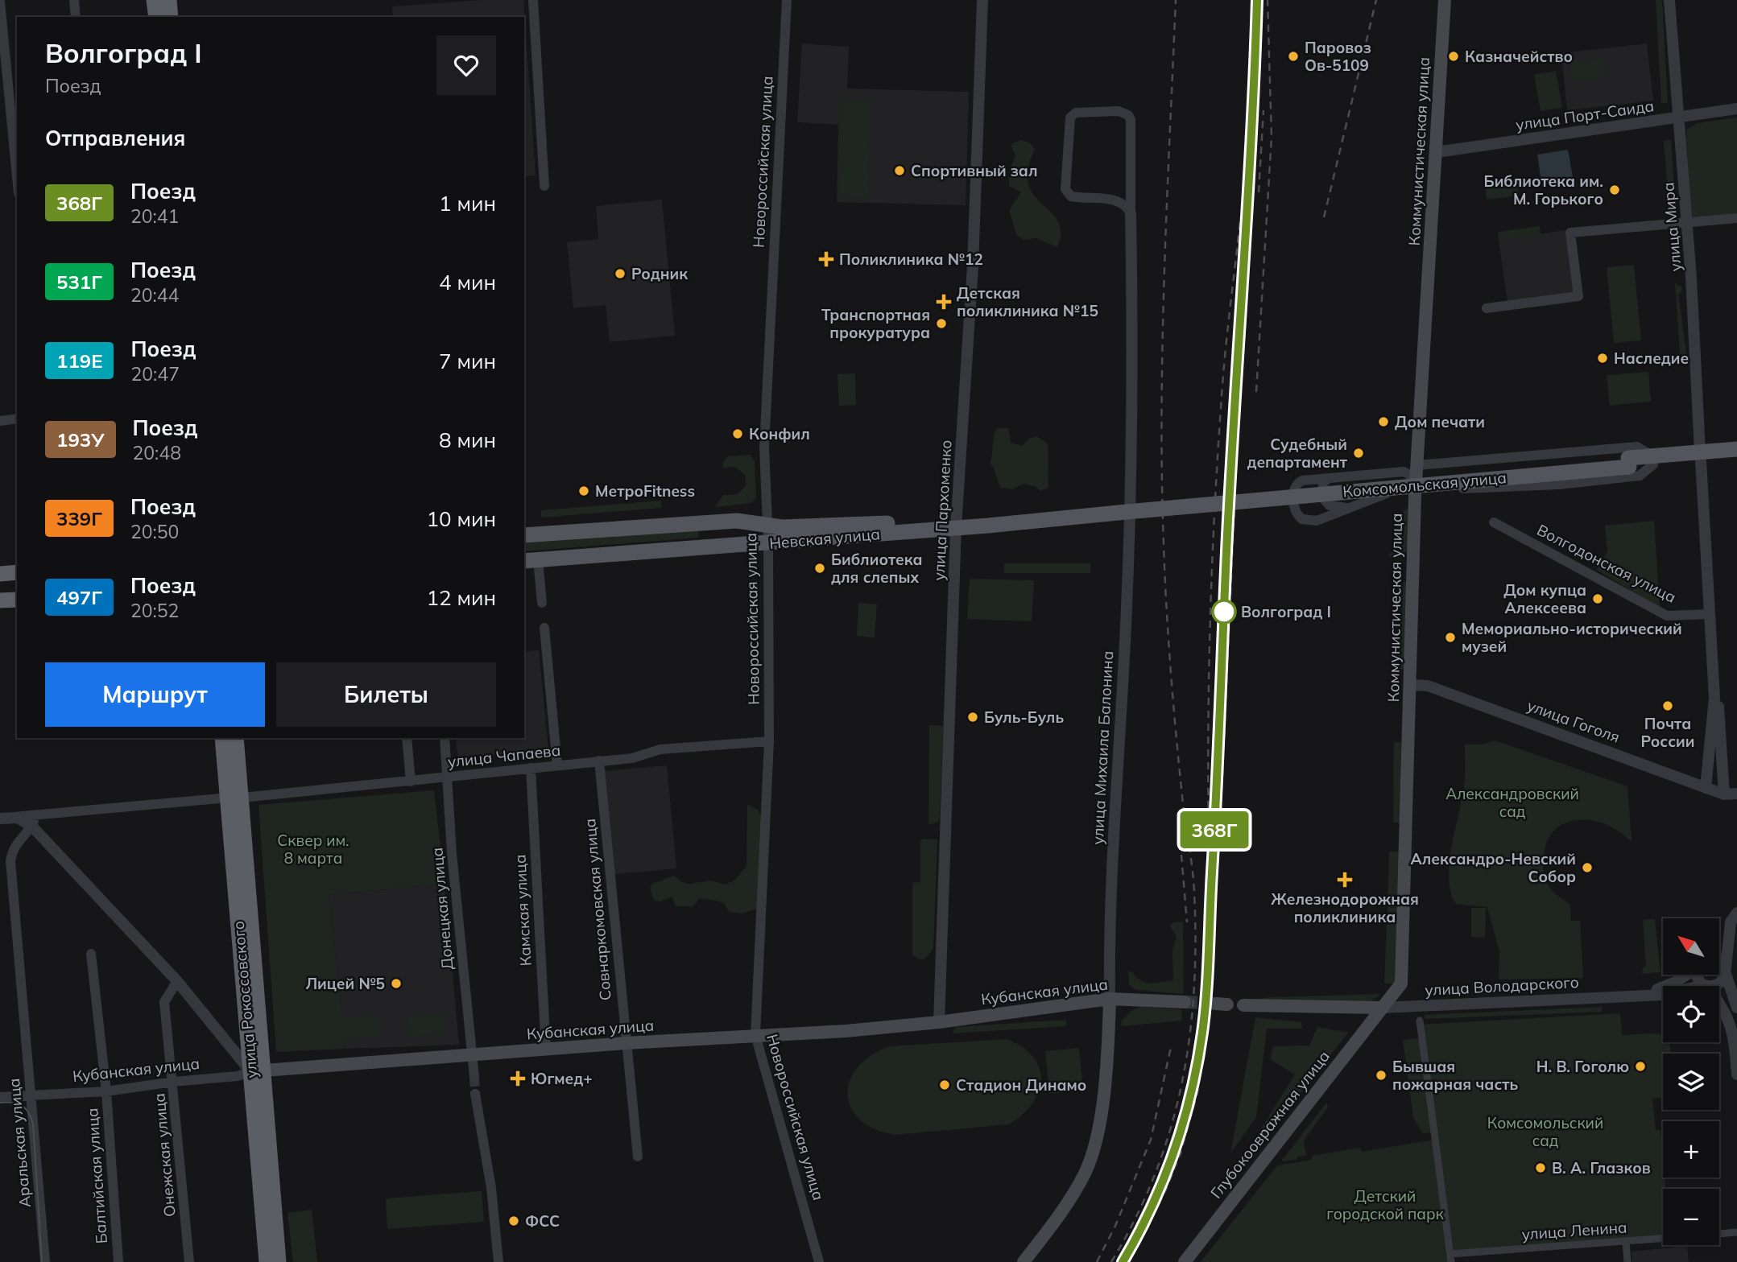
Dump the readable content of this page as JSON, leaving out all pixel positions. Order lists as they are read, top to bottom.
{
  "streets": {
    "highway": ["улица Рокоссовского"],
    "main road": [
      "Коммунистическая улица",
      "Комсомольская улица",
      "Невская улица",
      "улица Михаила Балонина",
      "Кубанская улица",
      "Глубокоовражная улица"
    ],
    "street": [
      "улица Порт-Саида",
      "Новороссийская улица",
      "улица Мира",
      "улица Пархоменко",
      "Волгодонская улица",
      "улица Гоголя",
      "улица Чапаева",
      "Донецкая улица",
      "Совнаркомовская улица",
      "Камская улица",
      "улица Володарского",
      "Аральская улица",
      "Онежская улица",
      "Балтийская улица",
      "улица Ленина"
    ]
  },
  "crossings": [
    ["улица Порт-Саида", "Коммунистическая улица"],
    ["улица Порт-Саида", "улица Мира"],
    ["Коммунистическая улица", "улица Гоголя"],
    ["Коммунистическая улица", "улица Володарского"],
    ["Коммунистическая улица", "Глубокоовражная улица"],
    ["Новороссийская улица", "Невская улица"],
    ["Новороссийская улица", "улица Чапаева"],
    ["Новороссийская улица", "Кубанская улица"],
    ["улица Мира", "Комсомольская улица"],
    ["улица Мира", "Волгодонская улица"],
    ["улица Мира", "улица Гоголя"],
    ["Комсомольская улица", "Невская улица"],
    ["улица Пархоменко", "Невская улица"],
    ["улица Пархоменко", "Кубанская улица"],
    ["улица Михаила Балонина", "Кубанская улица"],
    ["улица Чапаева", "Донецкая улица"],
    ["улица Чапаева", "Совнаркомовская улица"],
    ["улица Чапаева", "Камская улица"],
    ["улица Чапаева", "улица Рокоссовского"],
    ["улица Чапаева", "Аральская улица"],
    ["Донецкая улица", "Кубанская улица"],
    ["Совнаркомовская улица", "Кубанская улица"],
    ["Камская улица", "Кубанская улица"],
    ["улица Володарского", "Глубокоовражная улица"],
    ["Кубанская улица", "улица Рокоссовского"],
    ["Кубанская улица", "Аральская улица"],
    ["Кубанская улица", "Онежская улица"],
    ["Кубанская улица", "Балтийская улица"]
  ],
  "parks": [
    "Александровский сад",
    "Сквер им. 8 марта",
    "Комсомольский сад",
    "Детский городской парк"
  ],
  "places": {
    "other": [
      "Паровоз Ов-5109",
      "Казначейство",
      "Спортивный зал",
      "Библиотека им. М. Горького",
      "Родник",
      "Транспортная прокуратура",
      "Наследие",
      "Дом печати",
      "Конфил",
      "Судебный департамент",
      "МетроFitness",
      "Библиотека для слепых",
      "Дом купца Алексеева",
      "Волгоград I",
      "Мемориально-исторический музей",
      "Почта России",
      "Буль-Буль",
      "Александро-Невский Собор",
      "Лицей №5",
      "Н. В. Гоголю",
      "Бывшая пожарная часть",
      "Стадион Динамо",
      "В. А. Глазков",
      "ФСС"
    ],
    "health": [
      "Поликлиника №12",
      "Детская поликлиника №15",
      "Железнодорожная поликлиника",
      "Югмед+"
    ]
  },
  "north": "top left",
  "page": {
    "on_map": "368Г",
    "heading": [
      ["Волгоград I", "Поезд"],
      "Отправления"
    ],
    "list": [
      {
        "mark": "368Г",
        "name": "Поезд",
        "note": "20:41",
        "value": "1 мин"
      },
      {
        "mark": "531Г",
        "name": "Поезд",
        "note": "20:44",
        "value": "4 мин"
      },
      {
        "mark": "119Е",
        "name": "Поезд",
        "note": "20:47",
        "value": "7 мин"
      },
      {
        "mark": "193У",
        "name": "Поезд",
        "note": "20:48",
        "value": "8 мин"
      },
      {
        "mark": "339Г",
        "name": "Поезд",
        "note": "20:50",
        "value": "10 мин"
      },
      {
        "mark": "497Г",
        "name": "Поезд",
        "note": "20:52",
        "value": "12 мин"
      }
    ],
    "buttons": ["Маршрут", "Билеты"],
    "map_buttons": ["+", "−"]
  }
}
